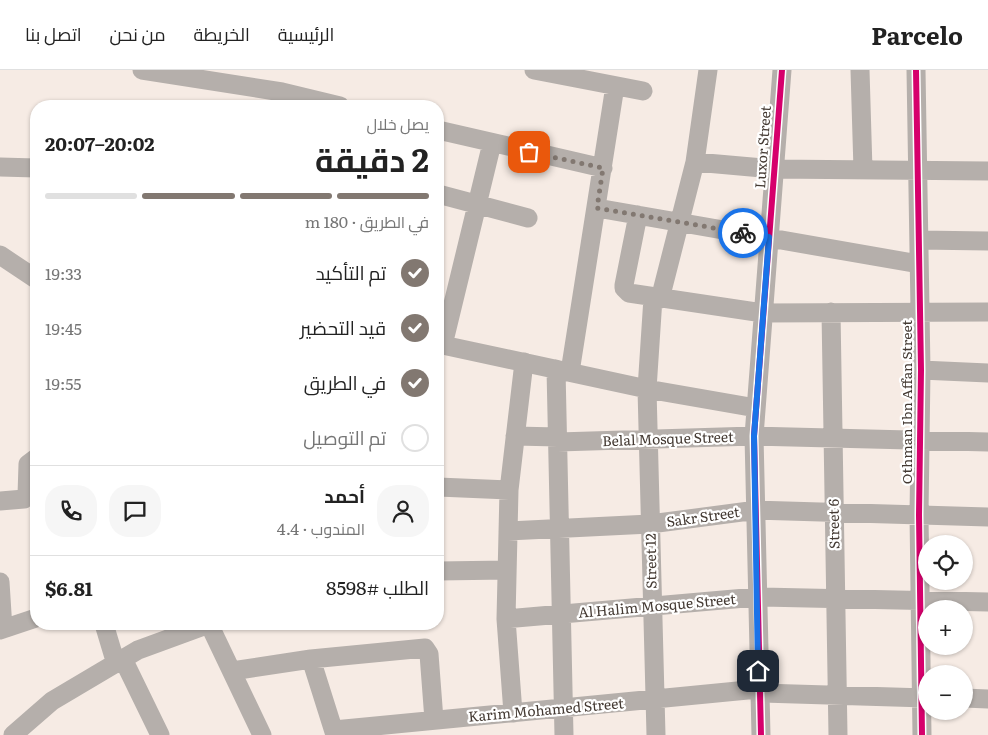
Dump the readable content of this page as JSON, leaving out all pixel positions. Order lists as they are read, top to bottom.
{
  "streets": {
    "street": [
      "Luxor Street",
      "Othman Ibn Affan Street",
      "Belal Mosque Street",
      "Sakr Street",
      "Street 6",
      "Street 12",
      "Al Halim Mosque Street",
      "Karim Mohamed Street"
    ]
  },
  "crossings": [
    ["Luxor Street", "Belal Mosque Street"],
    ["Luxor Street", "Sakr Street"],
    ["Luxor Street", "Al Halim Mosque Street"],
    ["Luxor Street", "Karim Mohamed Street"],
    ["Othman Ibn Affan Street", "Belal Mosque Street"],
    ["Othman Ibn Affan Street", "Sakr Street"],
    ["Othman Ibn Affan Street", "Al Halim Mosque Street"],
    ["Belal Mosque Street", "Street 6"],
    ["Belal Mosque Street", "Street 12"],
    ["Sakr Street", "Street 6"],
    ["Sakr Street", "Street 12"],
    ["Street 6", "Al Halim Mosque Street"],
    ["Street 6", "Karim Mohamed Street"],
    ["Street 12", "Al Halim Mosque Street"],
    ["Street 12", "Karim Mohamed Street"]
  ],
  "page": {
    "header": "Parcelo",
    "nav": [
      "الرئيسية",
      "الخريطة",
      "من نحن",
      "اتصل بنا"
    ],
    "heading": ["2 دقيقة", "يصل خلال", "20:02–20:07"],
    "panel": [
      "أحمد",
      "المندوب · 4.4",
      "الطلب #8598",
      "$6.81"
    ],
    "bar": "في الطريق · 180 m",
    "list": [
      ["تم التأكيد", "19:33"],
      ["قيد التحضير", "19:45"],
      ["في الطريق", "19:55"],
      "تم التوصيل"
    ],
    "map_buttons": ["+", "−"]
  }
}
